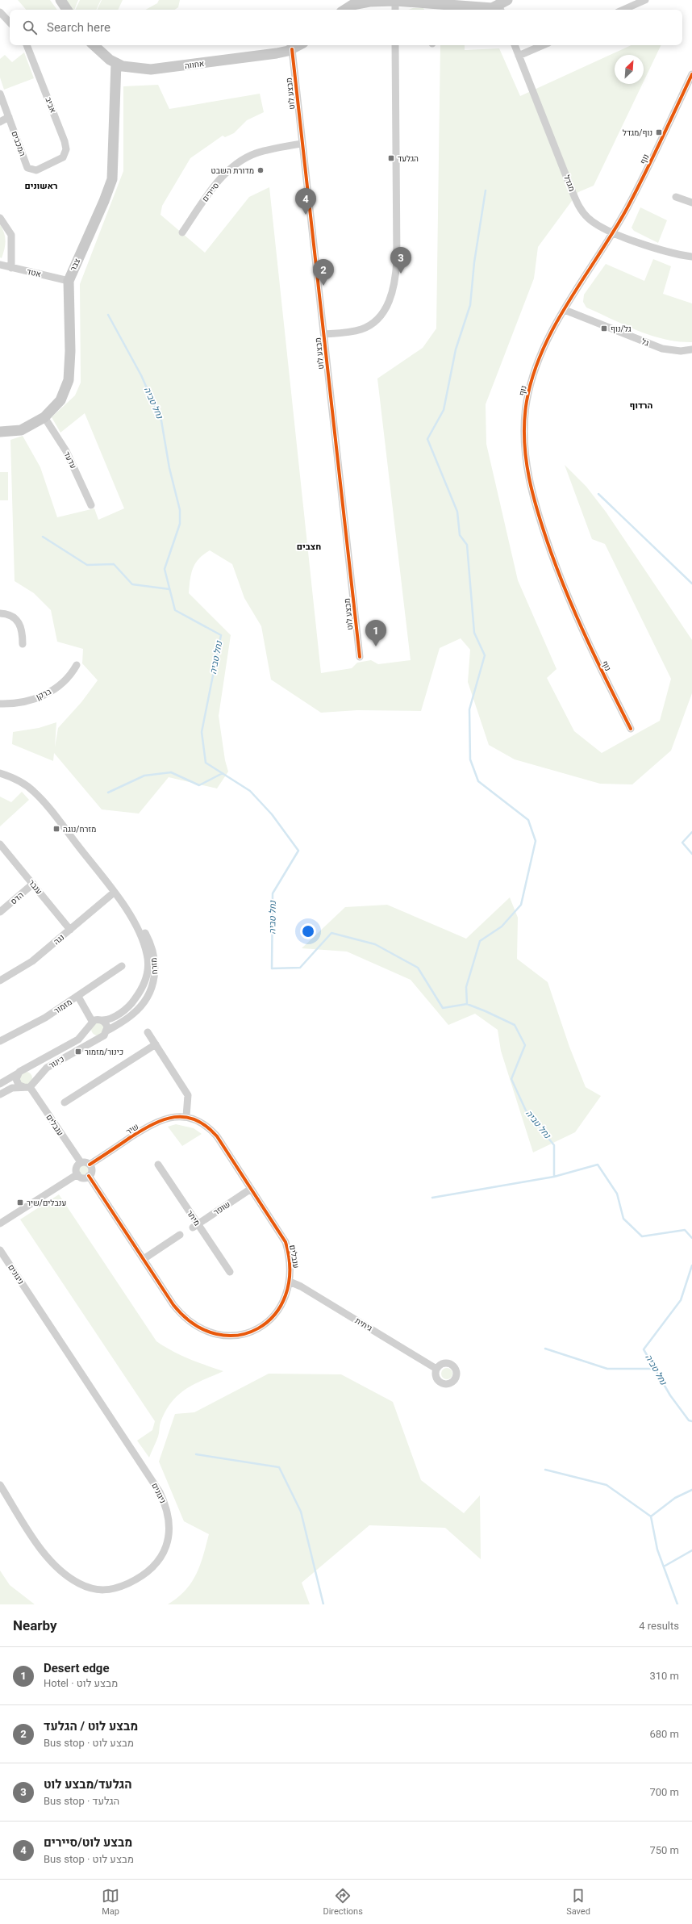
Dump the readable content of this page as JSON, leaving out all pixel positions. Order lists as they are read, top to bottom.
{
  "streets": {
    "street": [
      "אחווה",
      "מבצע לוט",
      "אביב",
      "המכבים",
      "נוף",
      "מגדל",
      "סיירים",
      "צבר",
      "אטד",
      "גל",
      "עדעד",
      "ברקן",
      "ענבר",
      "הדס",
      "נגה",
      "מזרח",
      "מזמור",
      "כינור",
      "ענבלים",
      "שיר",
      "שופר",
      "מיתר",
      "ניגונים",
      "גיתית"
    ]
  },
  "crossings": [
    ["אחווה", "מבצע לוט"],
    ["אחווה", "צבר"],
    ["מבצע לוט", "סיירים"],
    ["אביב", "המכבים"],
    ["נוף", "מגדל"],
    ["נוף", "גל"],
    ["צבר", "אטד"],
    ["צבר", "עדעד"],
    ["ענבר", "הדס"],
    ["ענבר", "נגה"],
    ["נגה", "מזרח"],
    ["מזרח", "כינור"],
    ["כינור", "ענבלים"],
    ["ענבלים", "שיר"],
    ["ענבלים", "שופר"],
    ["ענבלים", "גיתית"],
    ["שופר", "מיתר"]
  ],
  "districts": ["ראשונים", "הרדוף", "חצבים"],
  "water": ["נחל טביה"],
  "places": {
    "transit": [
      "נוף/מגדל",
      "הגלעד",
      "גל/נוף",
      "מזרח/נוגה",
      "כינור/מזמור",
      "ענבלים/שיר"
    ],
    "other": ["מדורת השבט"]
  },
  "north": "top right",
  "page": {
    "search": "Search here",
    "pins": [
      "4",
      "3",
      "2",
      "1"
    ],
    "heading": ["Nearby", "4 results"],
    "list": [
      {
        "mark": "1",
        "name": "Desert edge",
        "note": "Hotel · מבצע לוט",
        "value": "310 m"
      },
      {
        "mark": "2",
        "name": "מבצע לוט / הגלעד",
        "note": "Bus stop · מבצע לוט",
        "value": "680 m"
      },
      {
        "mark": "3",
        "name": "הגלעד/מבצע לוט",
        "note": "Bus stop · הגלעד",
        "value": "700 m"
      },
      {
        "mark": "4",
        "name": "מבצע לוט/סיירים",
        "note": "Bus stop · מבצע לוט",
        "value": "750 m"
      }
    ],
    "nav": ["Map", "Directions", "Saved"]
  }
}
